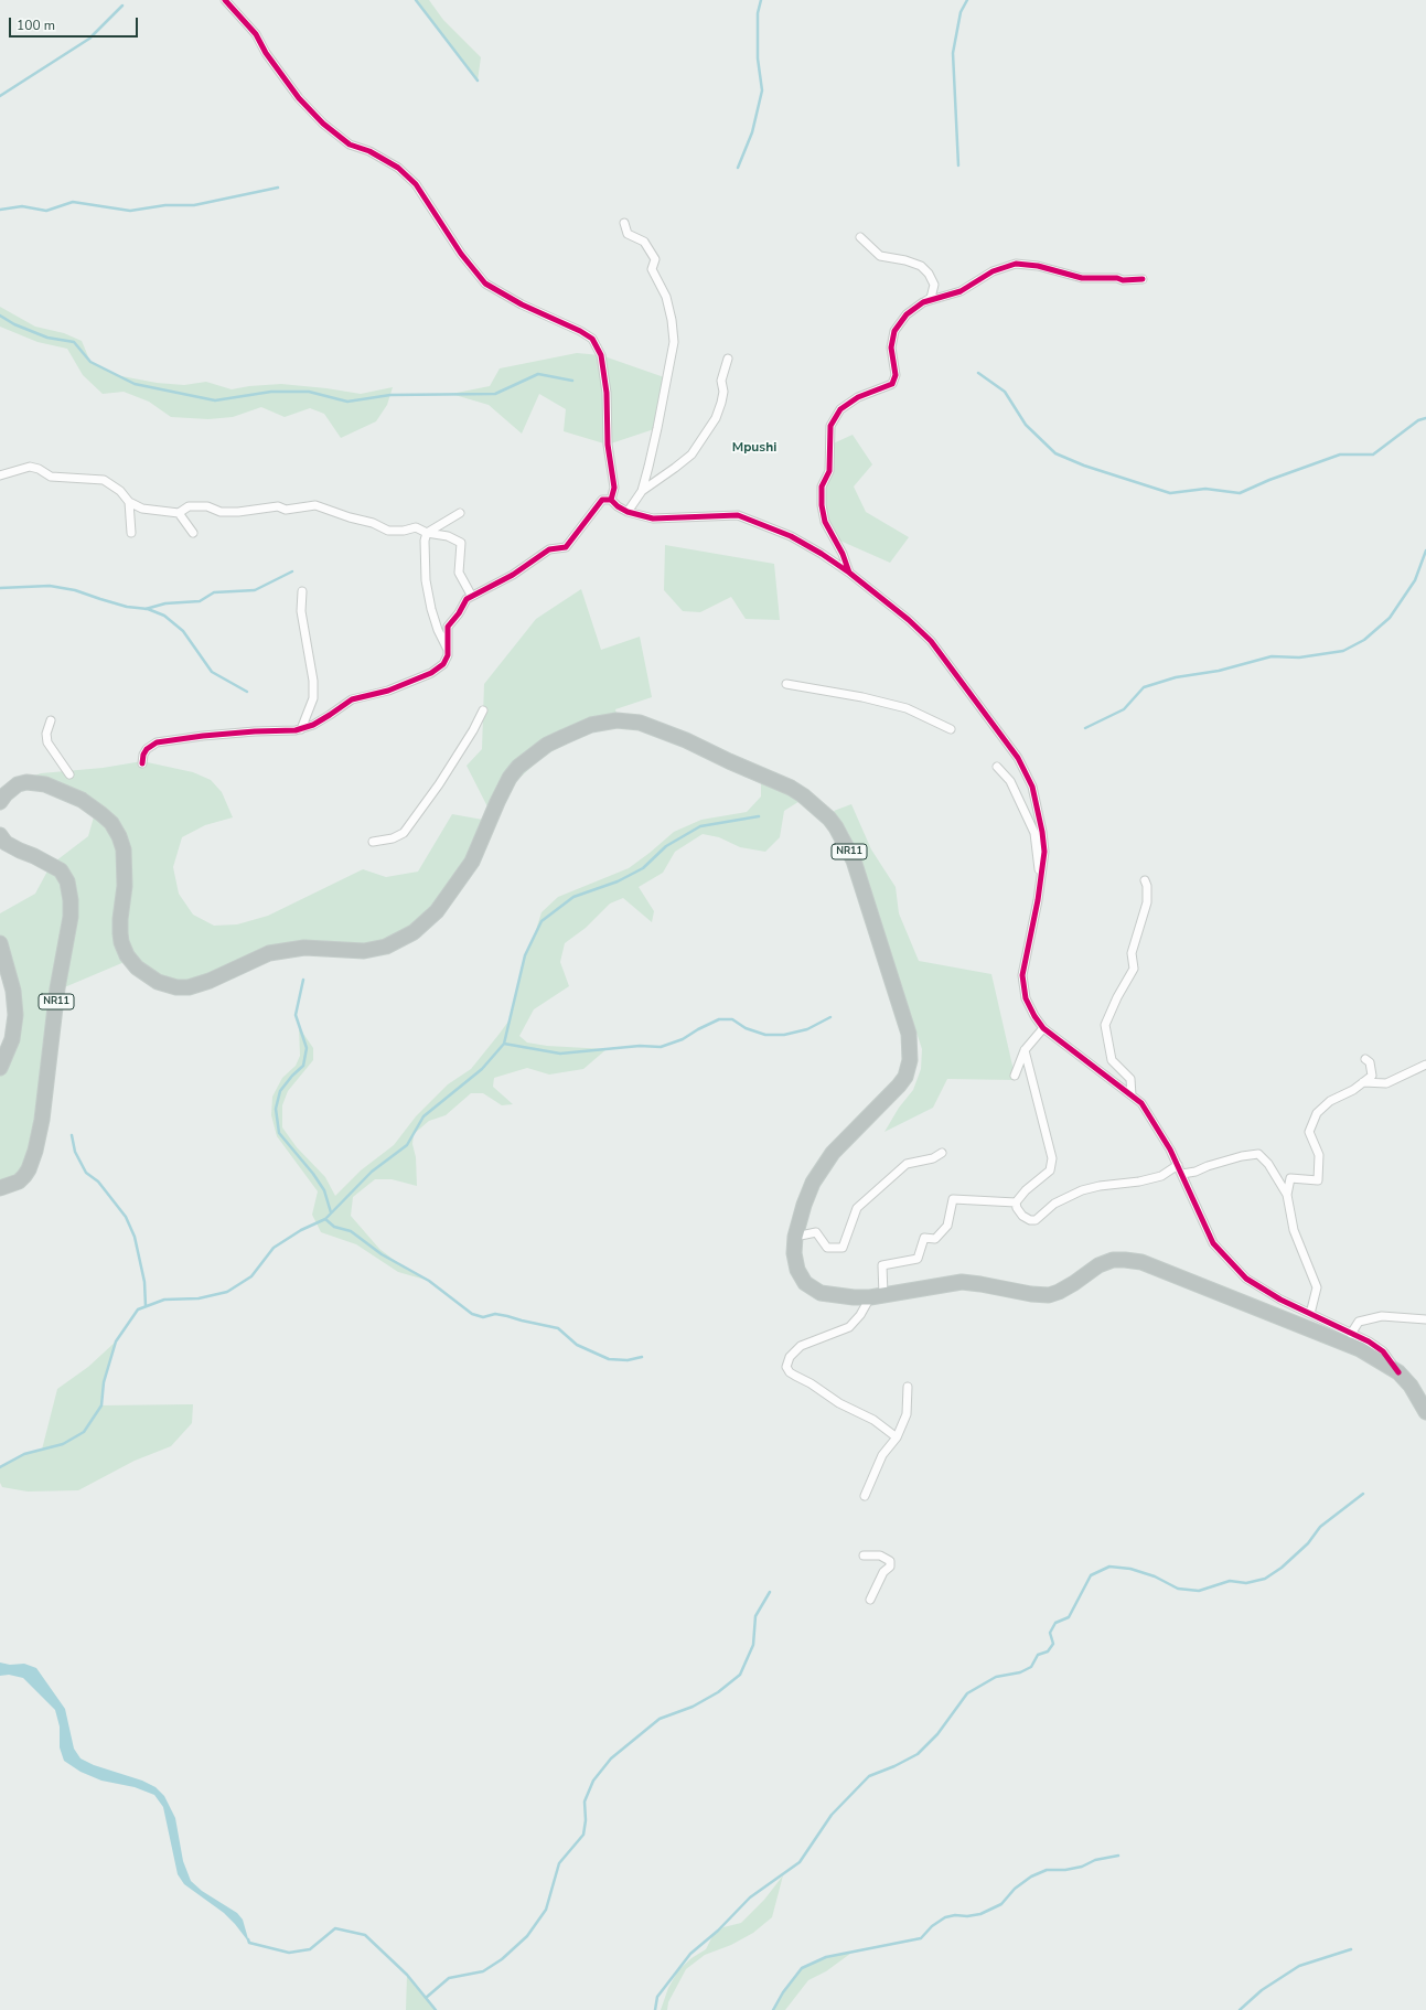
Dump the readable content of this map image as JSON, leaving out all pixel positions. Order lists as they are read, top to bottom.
{
  "streets": {
    "highway": ["NR11"]
  },
  "districts": ["Mpushi"],
  "scale_bar": "100 m"
}
